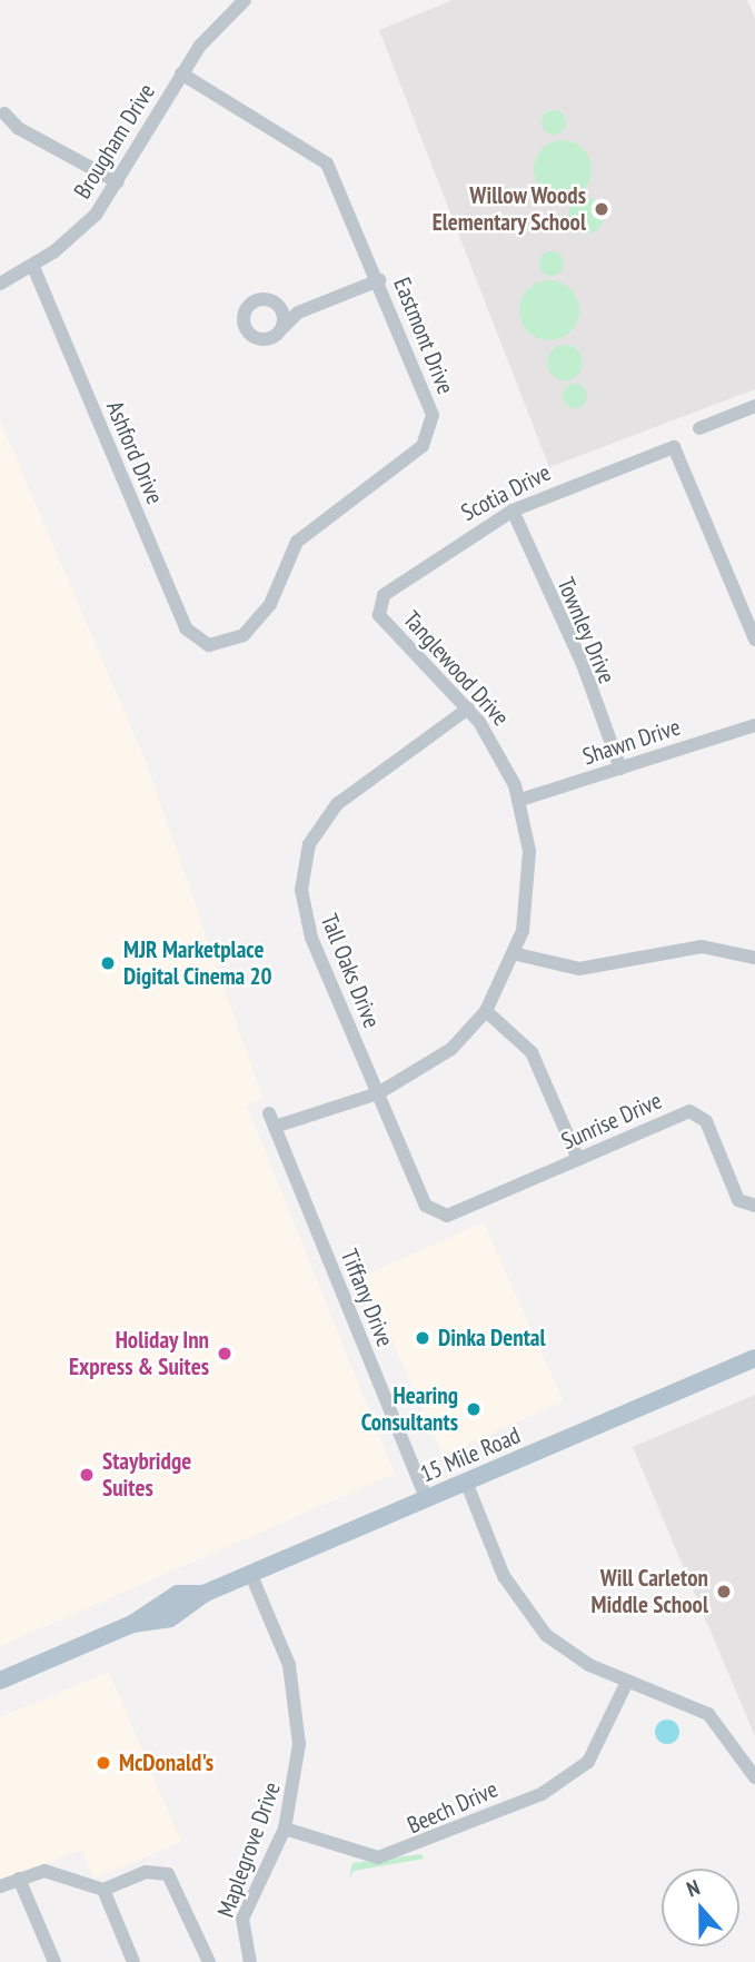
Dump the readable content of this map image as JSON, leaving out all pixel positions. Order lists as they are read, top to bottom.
{
  "streets": {
    "main road": ["15 Mile Road"],
    "street": [
      "Brougham Drive",
      "Eastmont Drive",
      "Ashford Drive",
      "Scotia Drive",
      "Townley Drive",
      "Tanglewood Drive",
      "Shawn Drive",
      "Tall Oaks Drive",
      "Sunrise Drive",
      "Tiffany Drive",
      "Beech Drive",
      "Maplegrove Drive"
    ]
  },
  "crossings": [
    ["Brougham Drive", "Eastmont Drive"],
    ["Brougham Drive", "Ashford Drive"],
    ["Eastmont Drive", "Ashford Drive"],
    ["Scotia Drive", "Townley Drive"],
    ["Scotia Drive", "Tanglewood Drive"],
    ["Townley Drive", "Shawn Drive"],
    ["Tanglewood Drive", "Shawn Drive"],
    ["Tanglewood Drive", "Tall Oaks Drive"],
    ["Tanglewood Drive", "Tiffany Drive"],
    ["Tall Oaks Drive", "Sunrise Drive"],
    ["Tiffany Drive", "15 Mile Road"],
    ["15 Mile Road", "Maplegrove Drive"],
    ["Beech Drive", "Maplegrove Drive"]
  ],
  "places": [
    "Willow Woods Elementary School",
    "MJR Marketplace Digital Cinema 20",
    "Dinka Dental",
    "Holiday Inn Express & Suites",
    "Hearing Consultants",
    "Staybridge Suites",
    "Will Carleton Middle School",
    "McDonald's"
  ],
  "north": "top"
}
